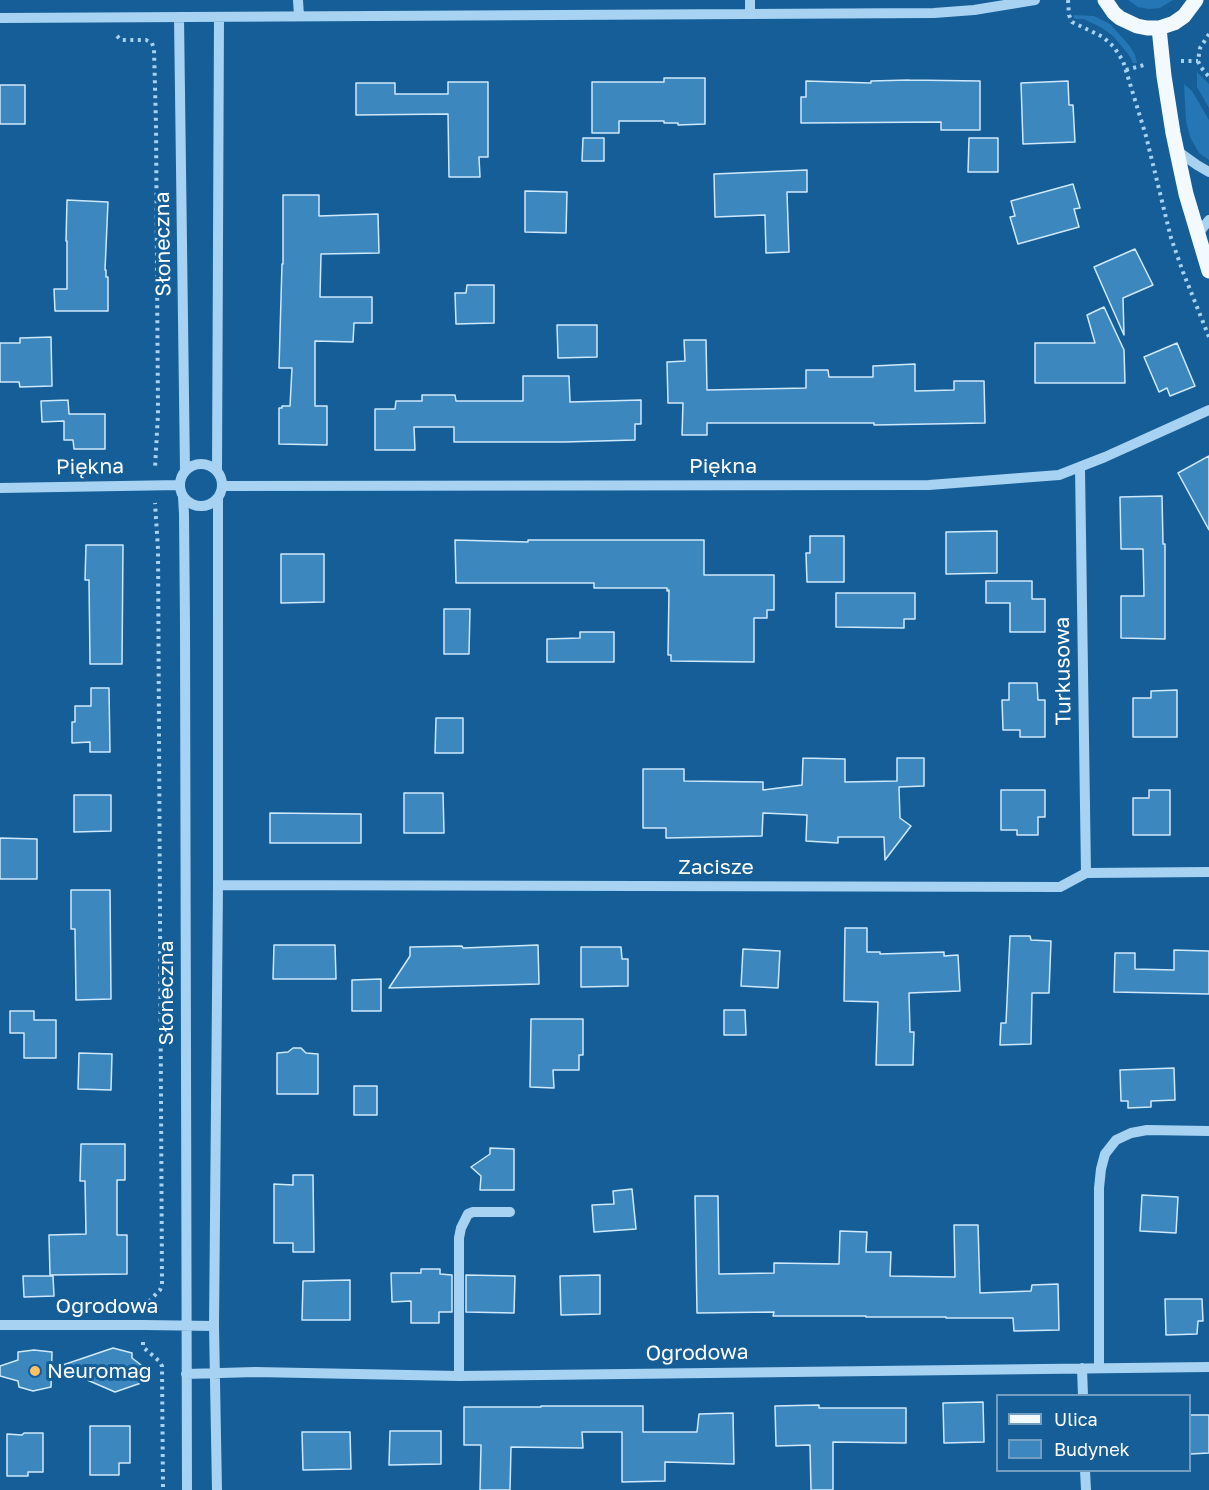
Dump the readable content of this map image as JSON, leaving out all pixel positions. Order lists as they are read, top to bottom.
{
  "streets": {
    "street": [
      "Słoneczna",
      "Piękna",
      "Turkusowa",
      "Zacisze",
      "Ogrodowa"
    ]
  },
  "crossings": [
    ["Słoneczna", "Piękna"],
    ["Słoneczna", "Ogrodowa"],
    ["Piękna", "Turkusowa"],
    ["Turkusowa", "Zacisze"]
  ],
  "places": ["Neuromag"],
  "legend": ["Ulica", "Budynek"]
}
